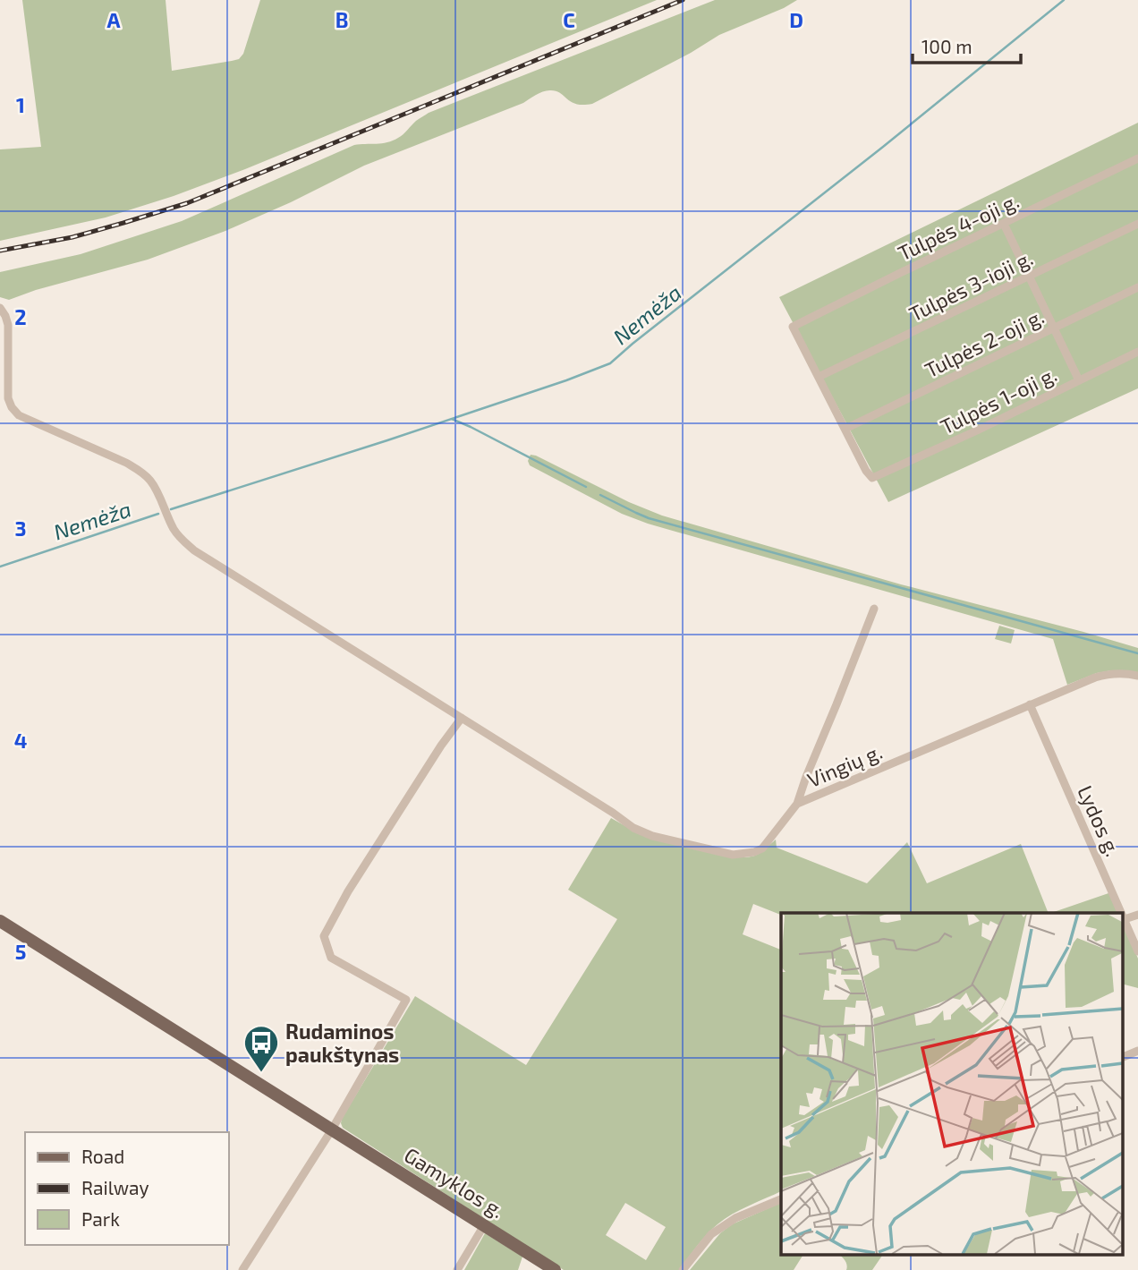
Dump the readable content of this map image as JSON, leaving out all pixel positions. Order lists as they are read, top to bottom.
{
  "streets": {
    "main road": ["Gamyklos g."],
    "street": [
      "Tulpės 4-oji g.",
      "Tulpės 3-ioji g.",
      "Tulpės 2-oji g.",
      "Tulpės 1-oji g.",
      "Vingių g.",
      "Lydos g."
    ]
  },
  "crossings": [
    ["Tulpės 4-oji g.", "Tulpės 3-ioji g."],
    ["Tulpės 2-oji g.", "Tulpės 1-oji g."],
    ["Vingių g.", "Lydos g."]
  ],
  "water": ["Nemėža"],
  "places": {
    "bus stop": ["Rudaminos paukštynas"]
  },
  "legend": ["Road", "Railway", "Park"],
  "scale_bar": "100 m",
  "grid": {
    "columns": [
      "A",
      "B",
      "C",
      "D"
    ],
    "rows": [
      "1",
      "2",
      "3",
      "4",
      "5"
    ]
  }
}
